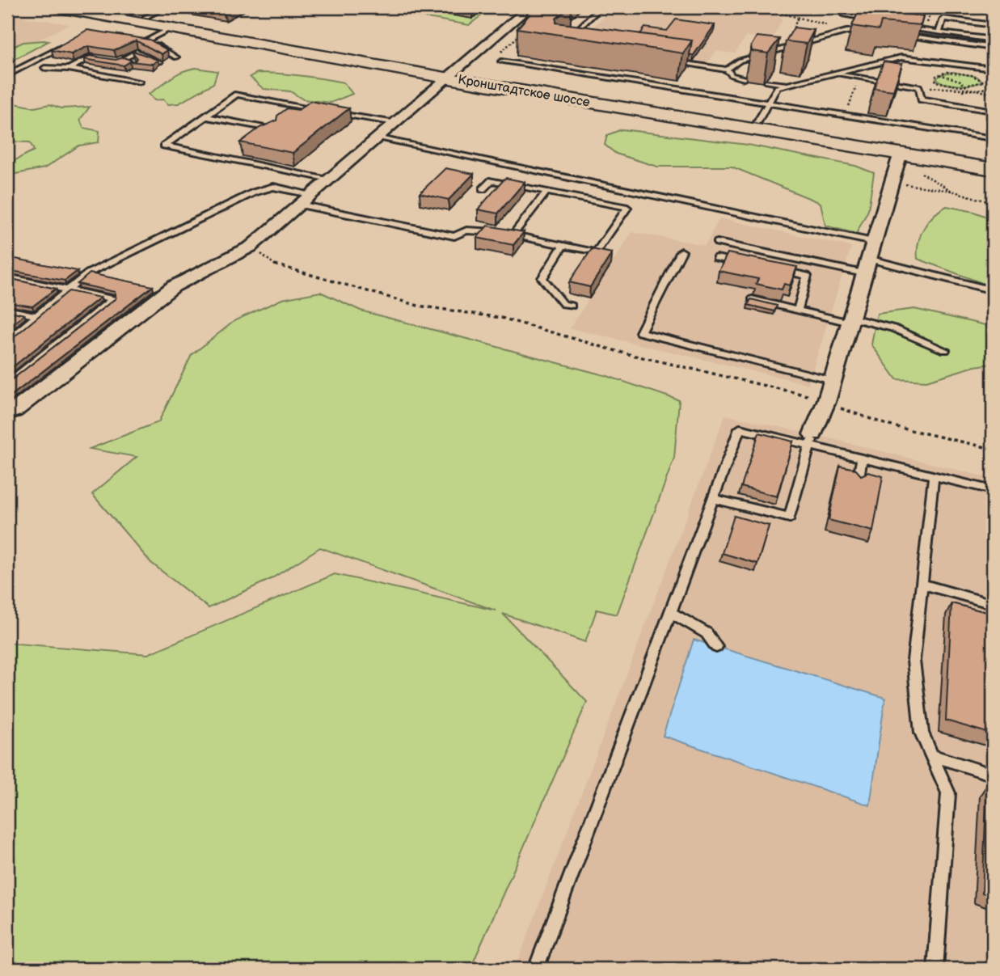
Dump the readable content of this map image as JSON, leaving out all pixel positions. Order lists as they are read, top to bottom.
{
  "streets": {
    "main road": ["Кронштадтское шоссе"]
  }
}
